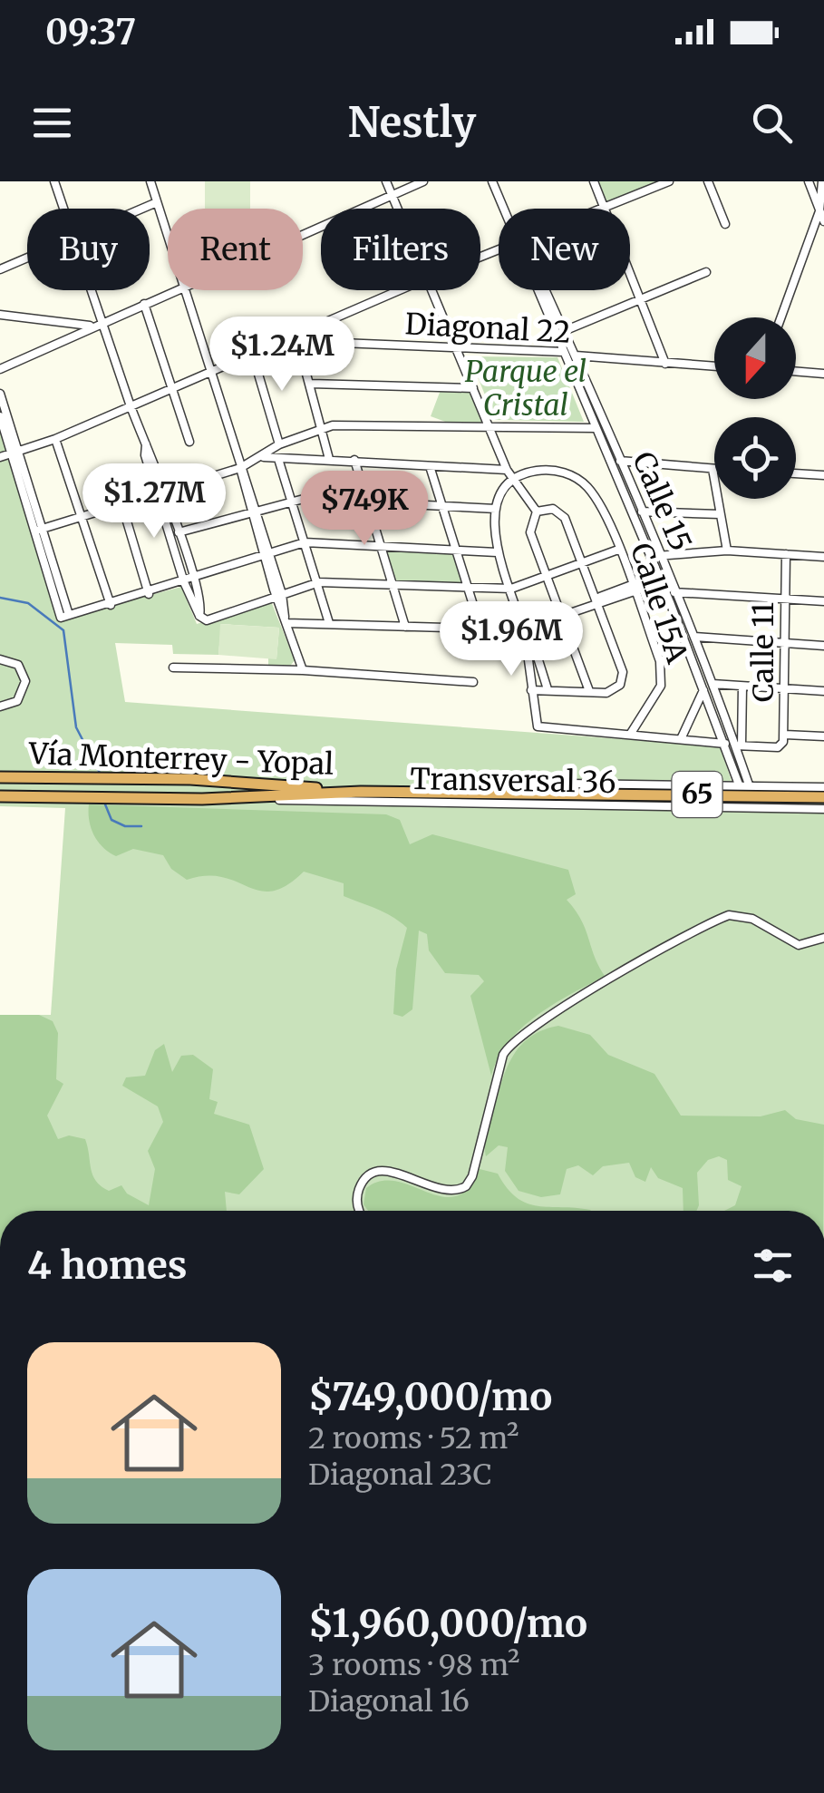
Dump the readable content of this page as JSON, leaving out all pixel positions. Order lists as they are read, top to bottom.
{
  "streets": {
    "highway": ["Vía Monterrey - Yopal", "65"],
    "street": [
      "Diagonal 22",
      "Calle 15",
      "Calle 15A",
      "Calle 11",
      "Transversal 36"
    ]
  },
  "crossings": [
    ["Diagonal 22", "Calle 15"],
    ["Calle 15", "Calle 11"],
    ["Calle 15", "Transversal 36"],
    ["Vía Monterrey - Yopal", "Transversal 36"]
  ],
  "parks": ["Parque el Cristal"],
  "north": "bottom",
  "page": {
    "status": "09:37",
    "header": "Nestly",
    "chip": [
      "Buy",
      "Rent",
      "Filters",
      "New"
    ],
    "price": [
      "$1.24M",
      "$1.27M",
      "$749K",
      "$1.96M"
    ],
    "heading": "4 homes",
    "list": [
      {
        "name": "$749,000/mo",
        "note": "2 rooms · 52 m² · Diagonal 23C"
      },
      {
        "name": "$1,960,000/mo",
        "note": "3 rooms · 98 m² · Diagonal 16"
      }
    ]
  }
}
